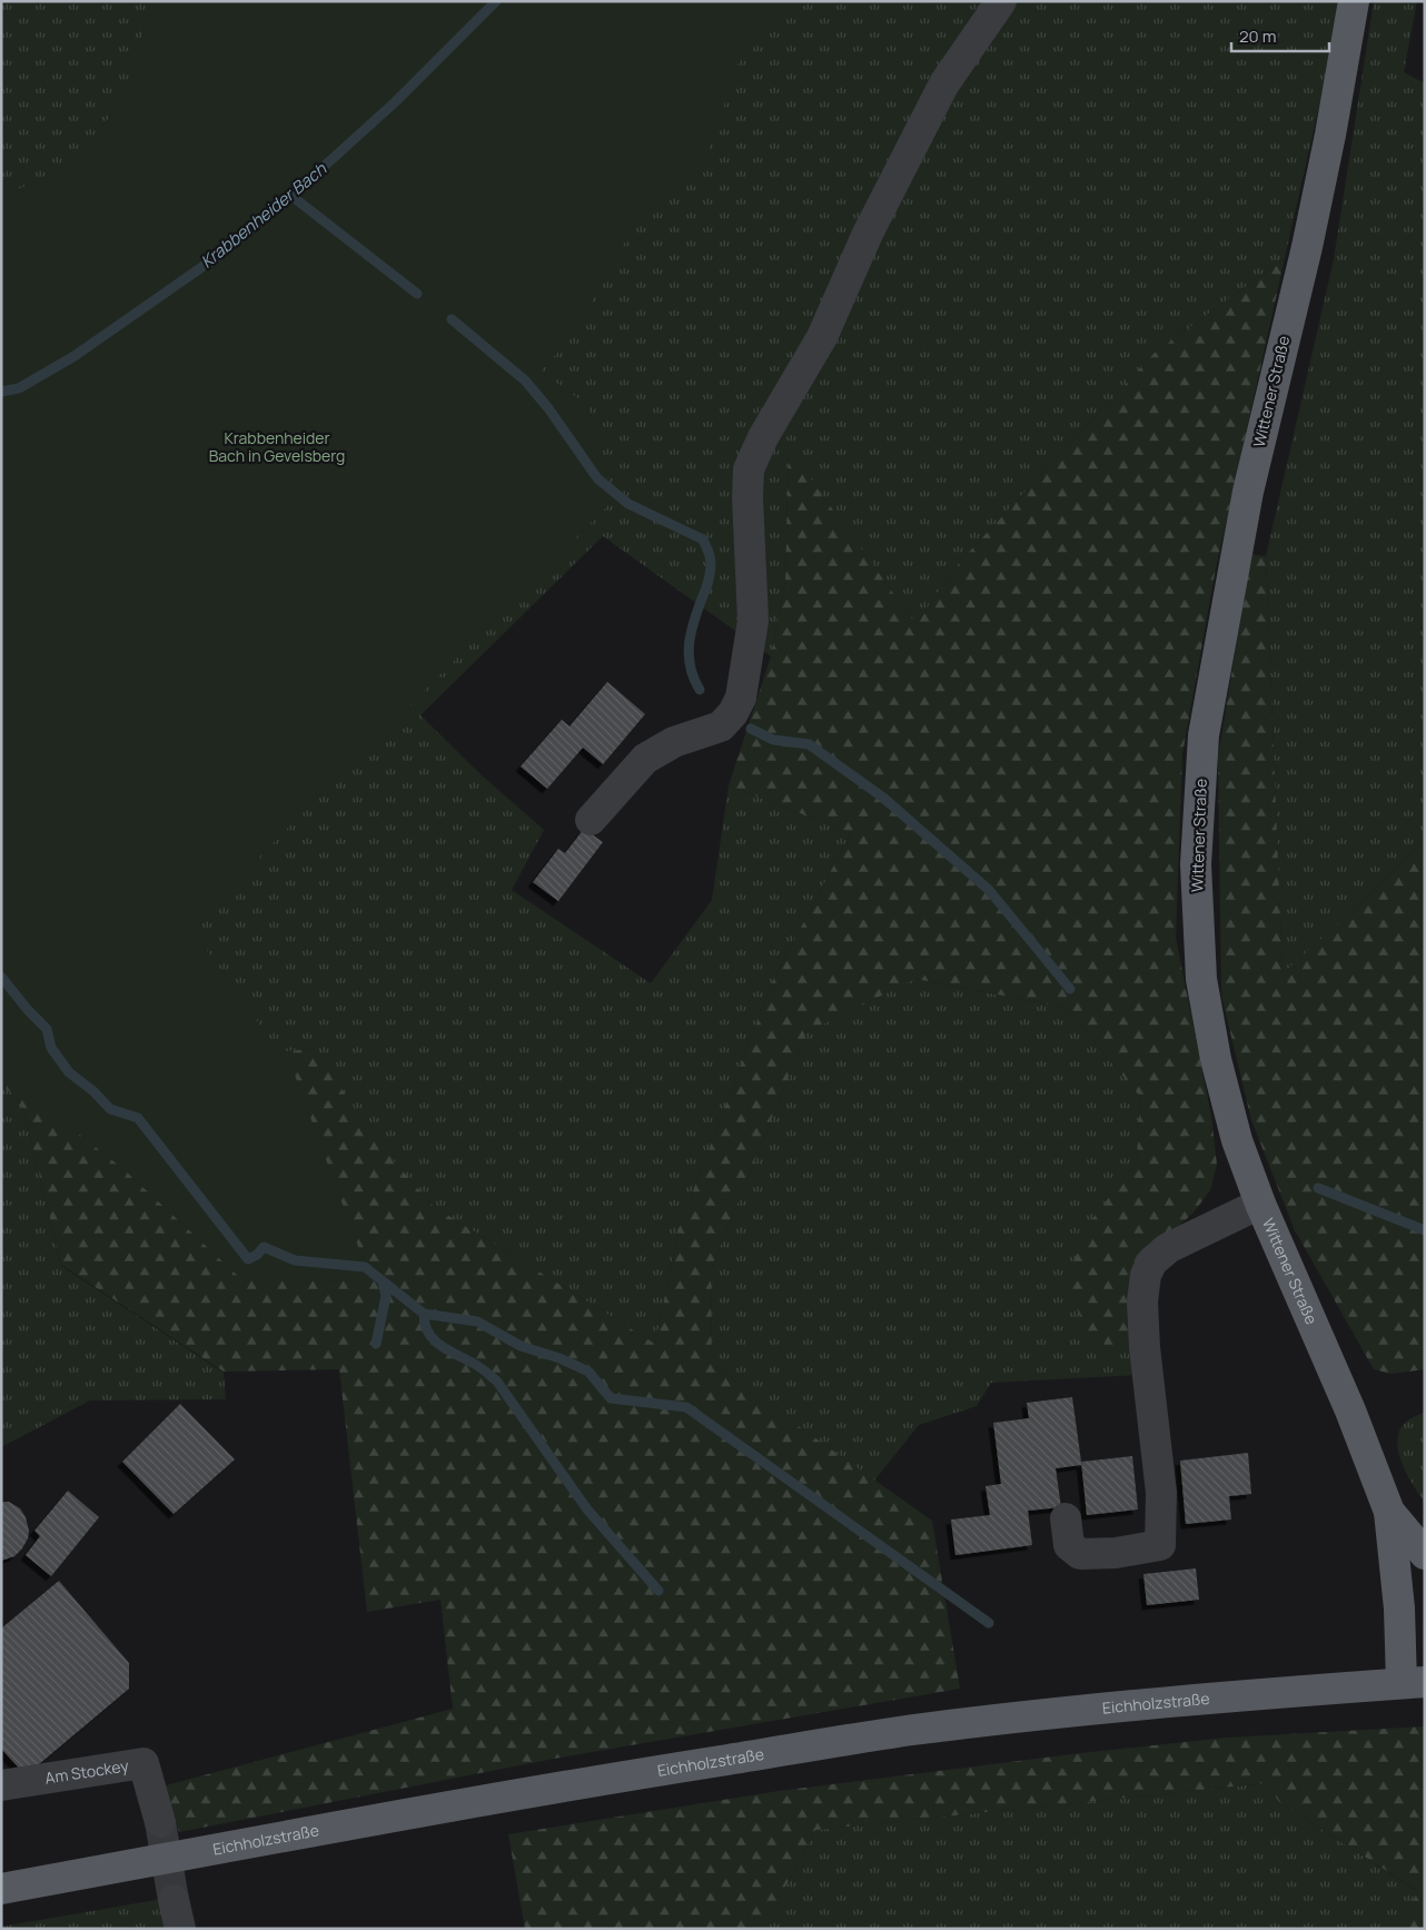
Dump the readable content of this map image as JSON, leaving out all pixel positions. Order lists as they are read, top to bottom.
{
  "streets": {
    "main road": ["Wittener Straße", "Eichholzstraße"],
    "lane": ["Am Stockey"]
  },
  "crossings": [
    ["Wittener Straße", "Eichholzstraße"]
  ],
  "water": ["Krabbenheider Bach"],
  "parks": ["Krabbenheider Bach in Gevelsberg"],
  "scale_bar": "20 m"
}
